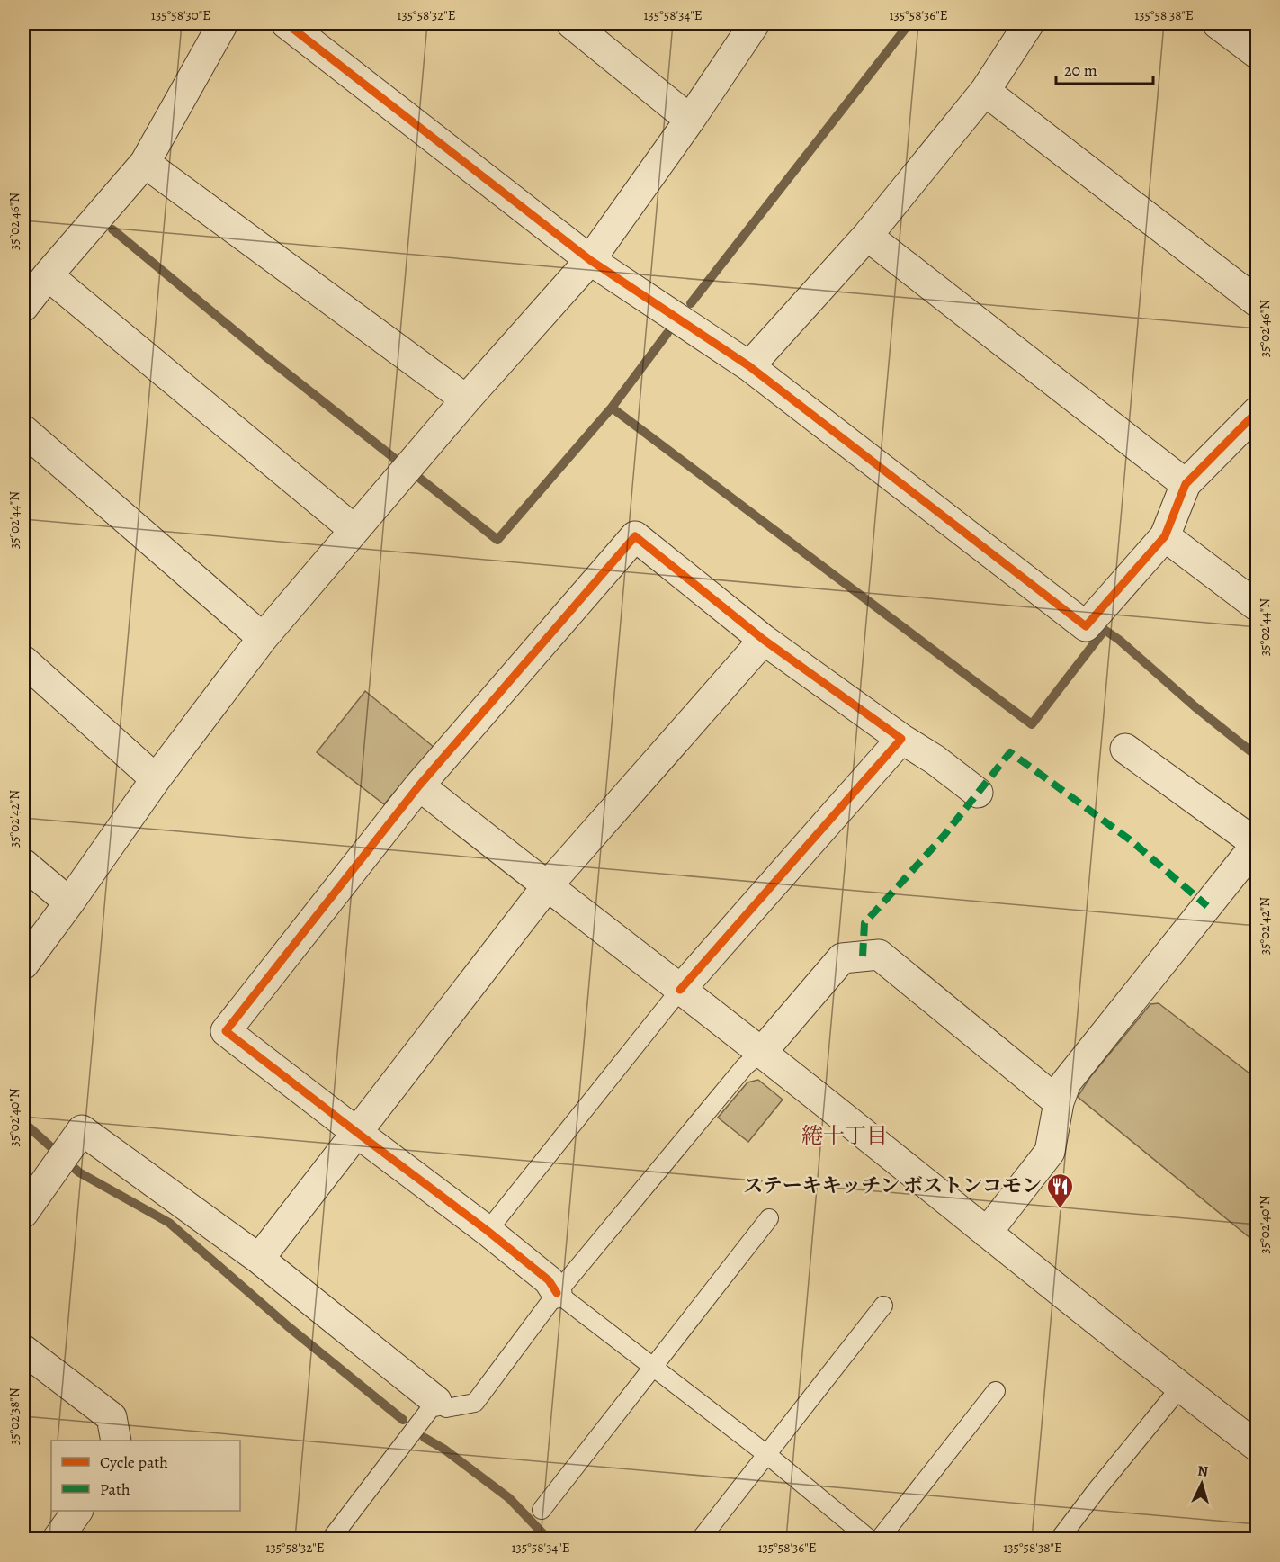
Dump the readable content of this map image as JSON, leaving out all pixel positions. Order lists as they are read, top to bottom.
{
  "districts": ["綣十丁目"],
  "places": {
    "restaurant": ["ステーキキッチン ボストンコモン"]
  },
  "legend": ["Cycle path", "Path"],
  "scale_bar": "20 m",
  "north": "top",
  "coordinates": [
    "135°58'30\"E",
    "135°58'32\"E",
    "135°58'34\"E",
    "135°58'36\"E",
    "135°58'38\"E",
    "35°02'46\"N",
    "35°02'44\"N",
    "35°02'42\"N",
    "35°02'40\"N",
    "35°02'38\"N"
  ]
}
